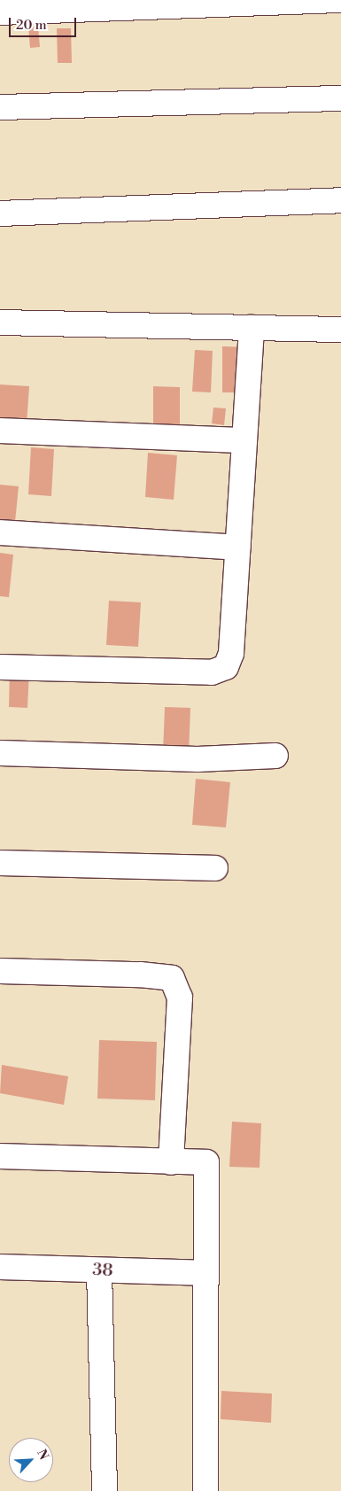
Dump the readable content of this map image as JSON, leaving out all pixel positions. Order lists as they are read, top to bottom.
{
  "streets": {
    "street": ["38"]
  },
  "scale_bar": "20 m",
  "north": "top right"
}
